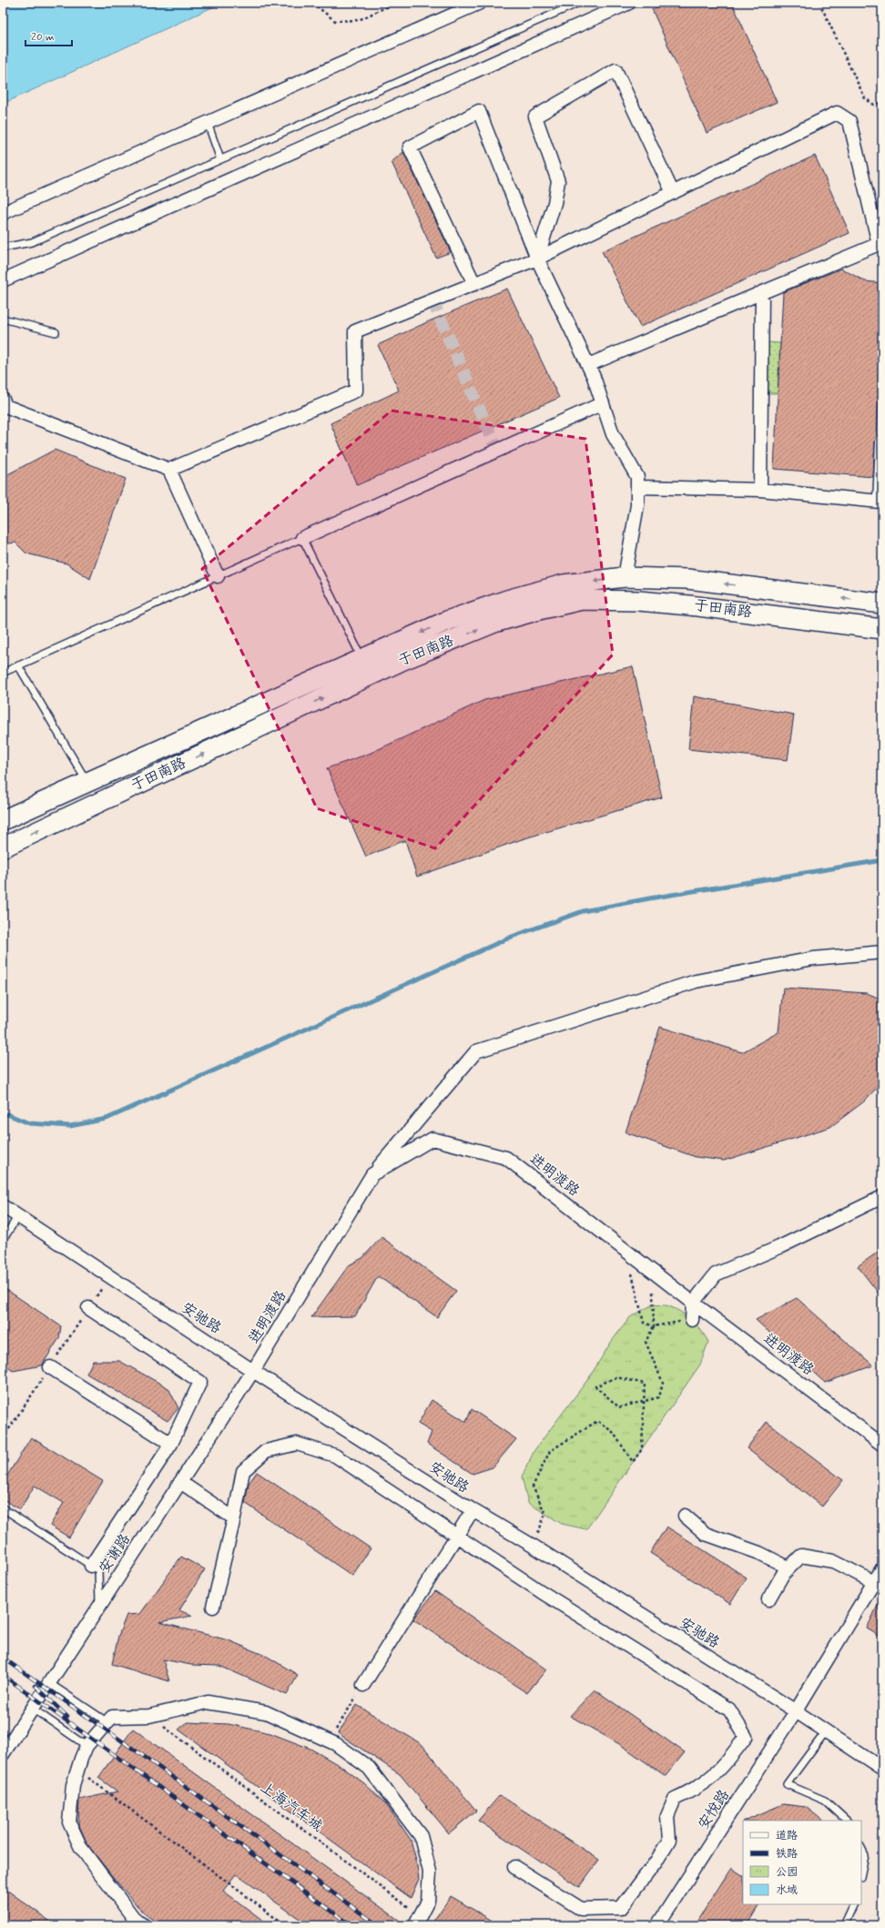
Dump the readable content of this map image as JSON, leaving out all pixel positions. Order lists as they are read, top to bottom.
{
  "streets": {
    "street": [
      "于田南路",
      "进明渡路",
      "安驰路",
      "安谢路",
      "安悦路"
    ],
    "path": ["上海汽车城"]
  },
  "crossings": [
    ["进明渡路", "安驰路"],
    ["进明渡路", "安谢路"],
    ["安驰路", "安谢路"],
    ["安驰路", "安悦路"]
  ],
  "legend": [
    "道路",
    "铁路",
    "公园",
    "水域"
  ],
  "scale_bar": "20 m"
}
